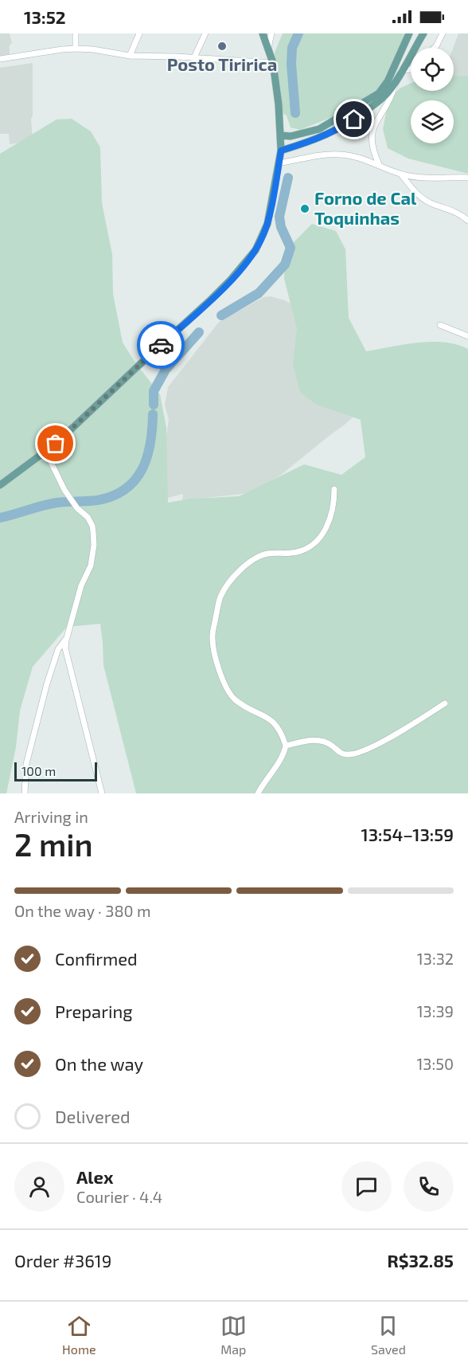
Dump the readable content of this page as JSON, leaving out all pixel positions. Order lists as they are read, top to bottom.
{
  "places": ["Posto Tiririca", "Forno de Cal Toquinhas"],
  "scale_bar": "100 m",
  "page": {
    "status": "13:52",
    "scale": "100 m",
    "heading": ["2 min", "Arriving in", "13:54–13:59"],
    "panel": [
      "Alex",
      "Courier · 4.4",
      "Order #3619",
      "R$32.85"
    ],
    "bar": "On the way · 380 m",
    "list": [
      ["Confirmed", "13:32"],
      ["Preparing", "13:39"],
      ["On the way", "13:50"],
      "Delivered"
    ],
    "tabs": ["Home", "Map", "Saved"]
  }
}
